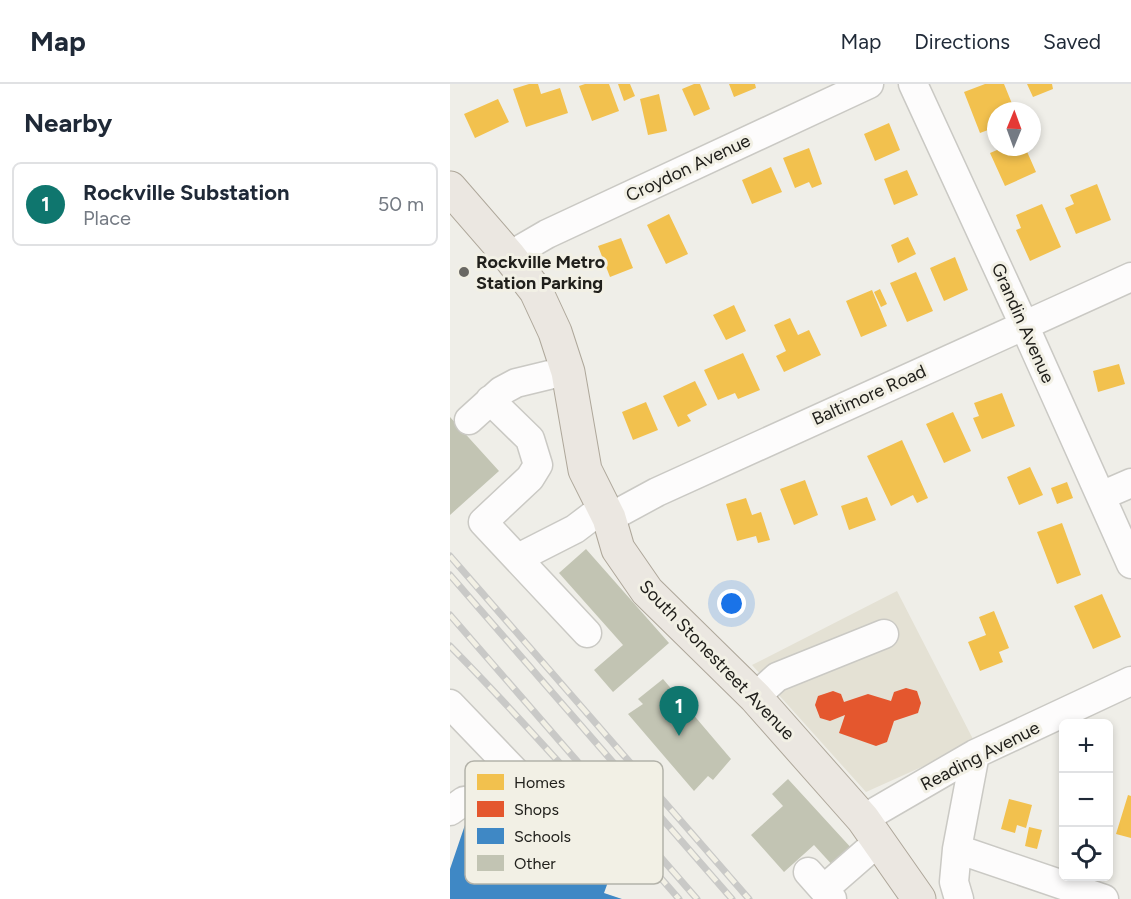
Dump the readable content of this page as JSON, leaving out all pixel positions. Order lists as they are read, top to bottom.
{
  "streets": {
    "main road": ["South Stonestreet Avenue"],
    "street": [
      "Croydon Avenue",
      "Grandin Avenue",
      "Baltimore Road",
      "Reading Avenue"
    ]
  },
  "crossings": [
    ["Croydon Avenue", "South Stonestreet Avenue"],
    ["Grandin Avenue", "Baltimore Road"],
    ["Baltimore Road", "South Stonestreet Avenue"],
    ["South Stonestreet Avenue", "Reading Avenue"]
  ],
  "places": ["Rockville Metro Station Parking"],
  "legend": [
    "Homes",
    "Shops",
    "Schools",
    "Other"
  ],
  "north": "top",
  "page": {
    "header": "Map",
    "nav": ["Map", "Directions", "Saved"],
    "heading": "Nearby",
    "list": [
      {
        "mark": "1",
        "name": "Rockville Substation",
        "note": "Place",
        "value": "50 m"
      }
    ],
    "pins": "1",
    "map_buttons": ["+", "−"]
  }
}
